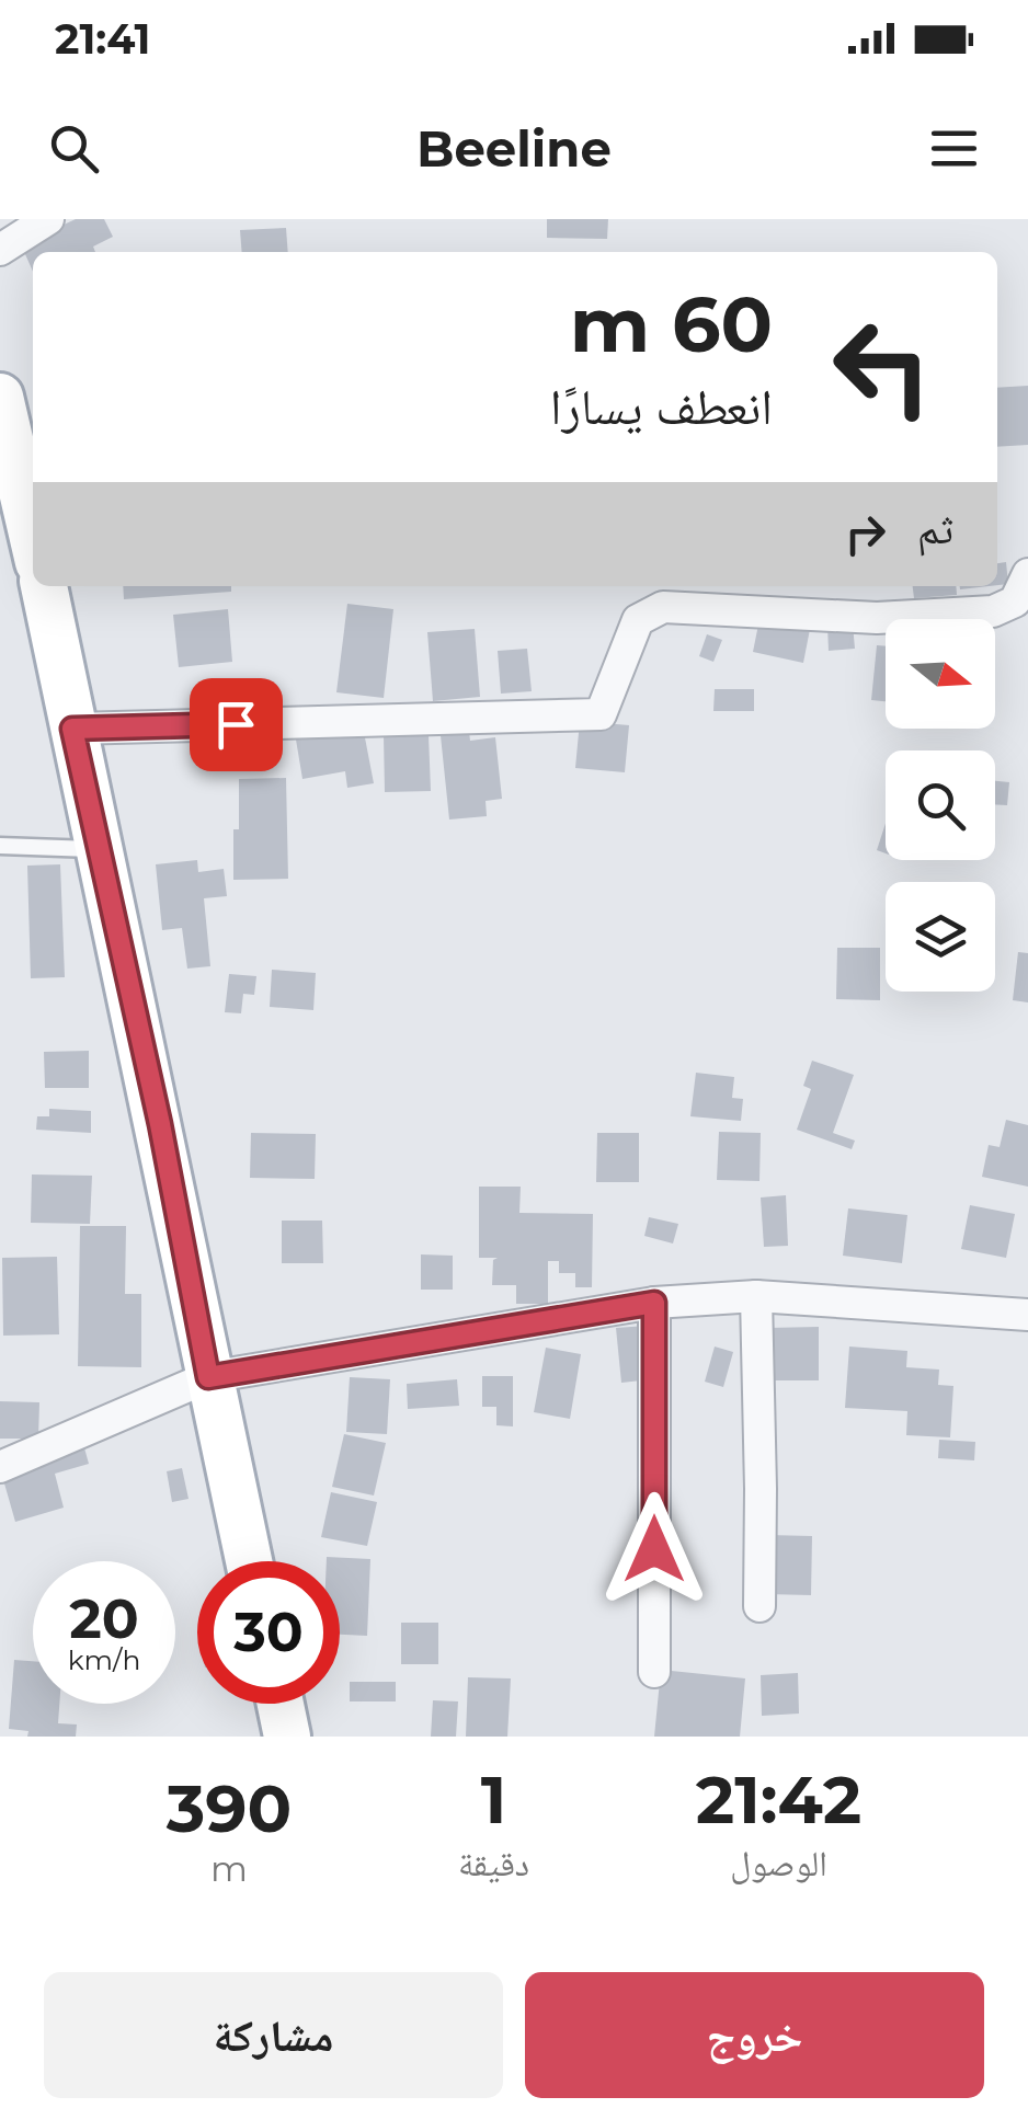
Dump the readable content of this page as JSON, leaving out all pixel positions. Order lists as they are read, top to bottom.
{
  "north": "right",
  "page": {
    "status": "21:41",
    "header": "Beeline",
    "turn": ["60 m", "انعطف يسارًا"],
    "then": "ثم",
    "speed": "20 km/h",
    "limit": "30",
    "eta": [
      "21:42",
      "الوصول",
      "1",
      "دقيقة",
      "390",
      "m"
    ],
    "buttons": ["خروج", "مشاركة"]
  }
}
